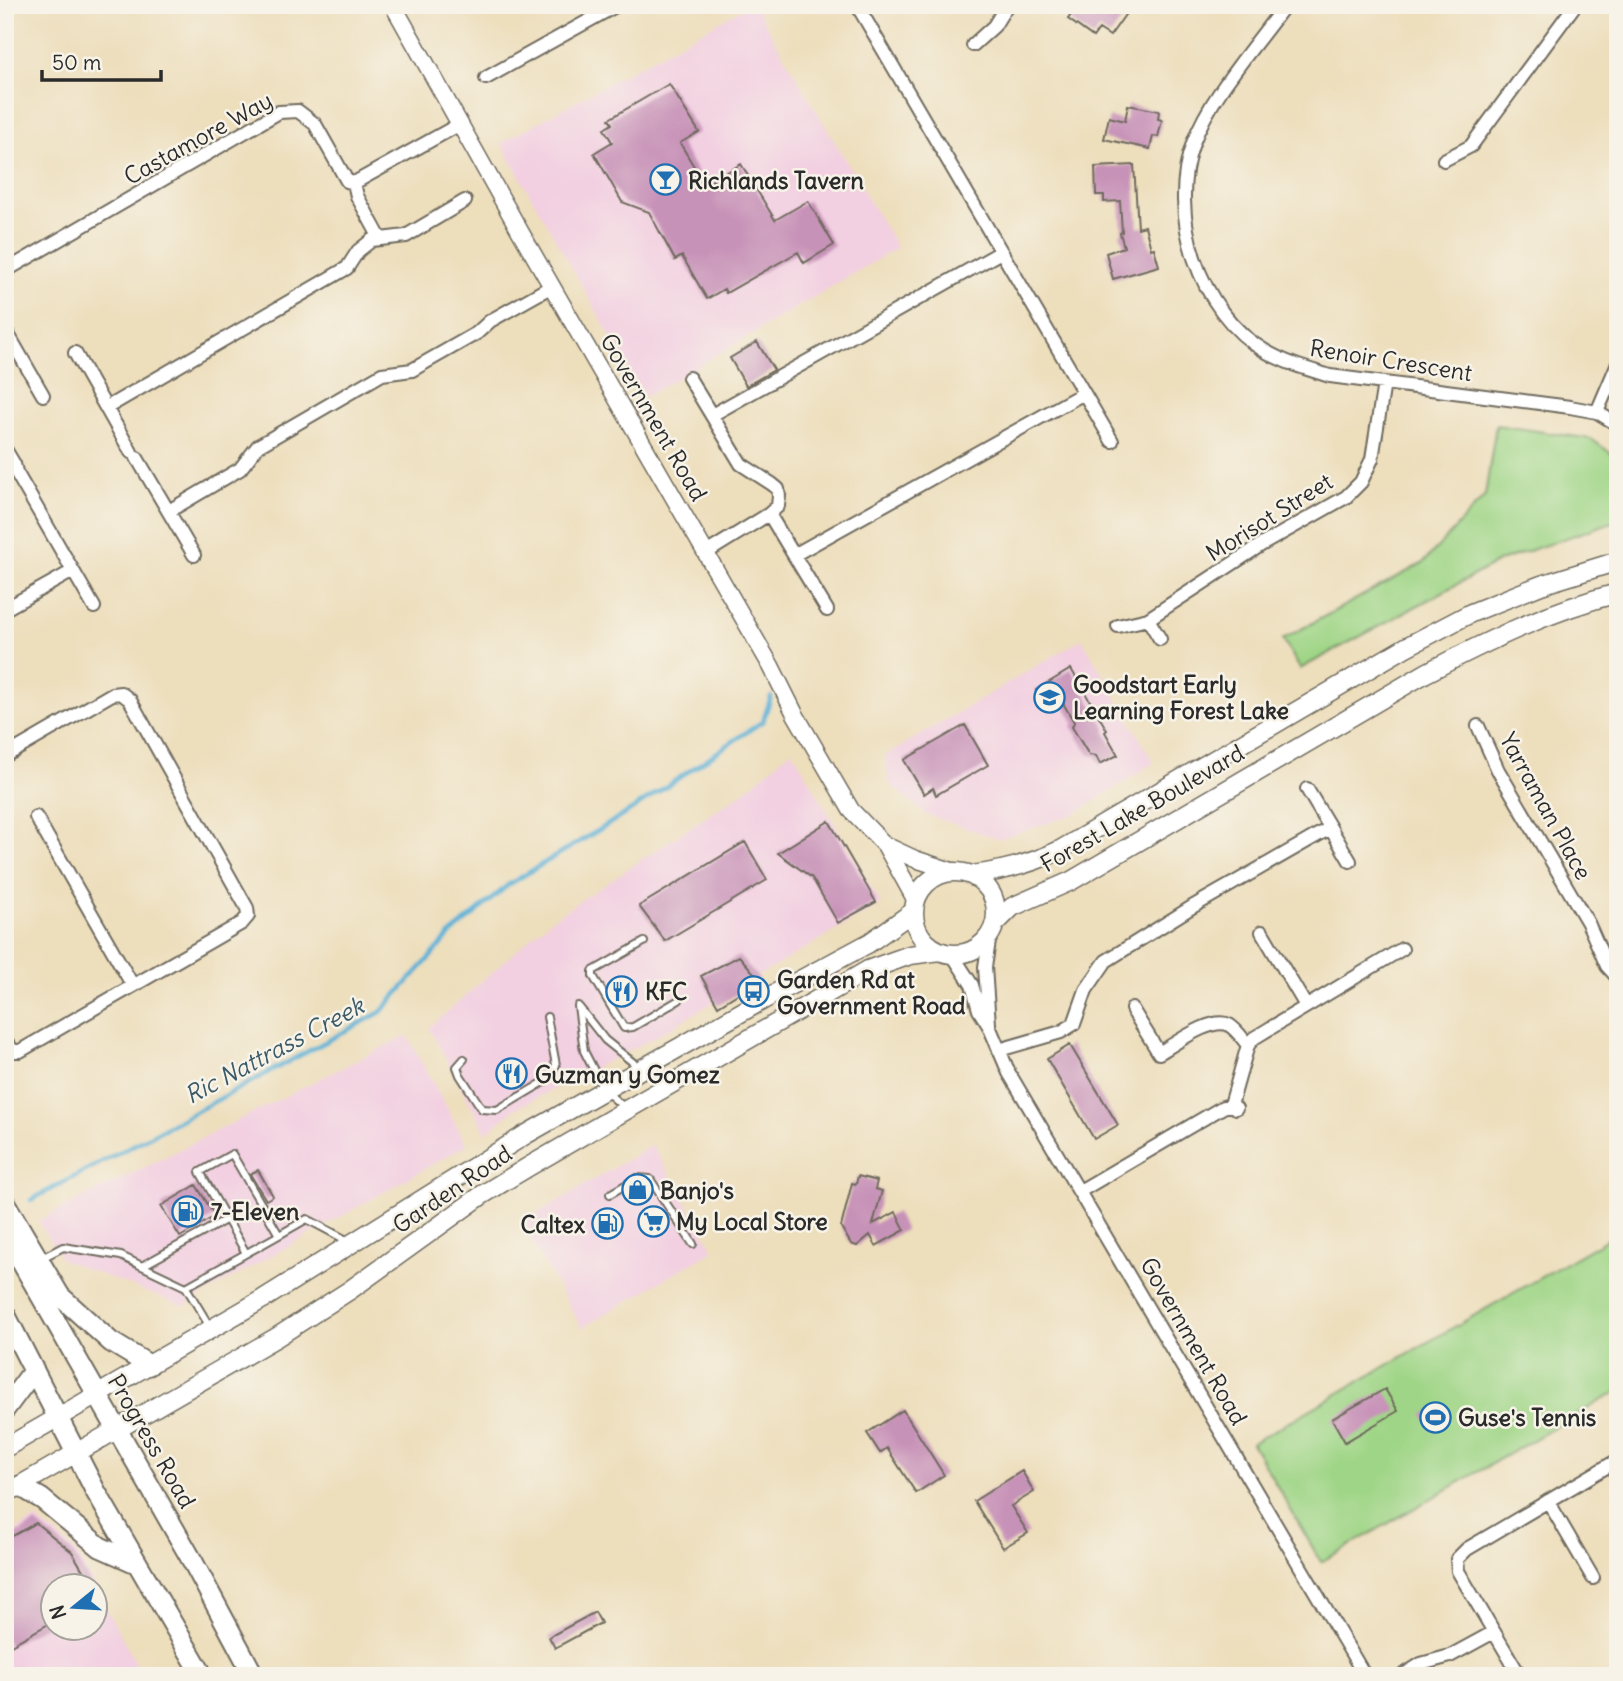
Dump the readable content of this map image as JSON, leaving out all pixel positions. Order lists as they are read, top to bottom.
{
  "streets": {
    "main road": ["Forest Lake Boulevard", "Garden Road", "Progress Road"],
    "street": [
      "Castamore Way",
      "Renoir Crescent",
      "Government Road",
      "Morisot Street",
      "Yarraman Place"
    ]
  },
  "crossings": [
    ["Renoir Crescent", "Morisot Street"],
    ["Government Road", "Forest Lake Boulevard"],
    ["Government Road", "Garden Road"],
    ["Forest Lake Boulevard", "Garden Road"],
    ["Garden Road", "Progress Road"]
  ],
  "water": ["Ric Nattrass Creek"],
  "places": {
    "bar": ["Richlands Tavern"],
    "school or university": ["Goodstart Early Learning Forest Lake"],
    "restaurant": ["KFC", "Guzman y Gomez"],
    "bus stop": ["Garden Rd at Government Road"],
    "shop": ["Banjo's"],
    "fuel station": ["7-Eleven", "Caltex"],
    "supermarket": ["My Local Store"],
    "sports": ["Guse's Tennis"]
  },
  "scale_bar": "50 m",
  "north": "left"
}
